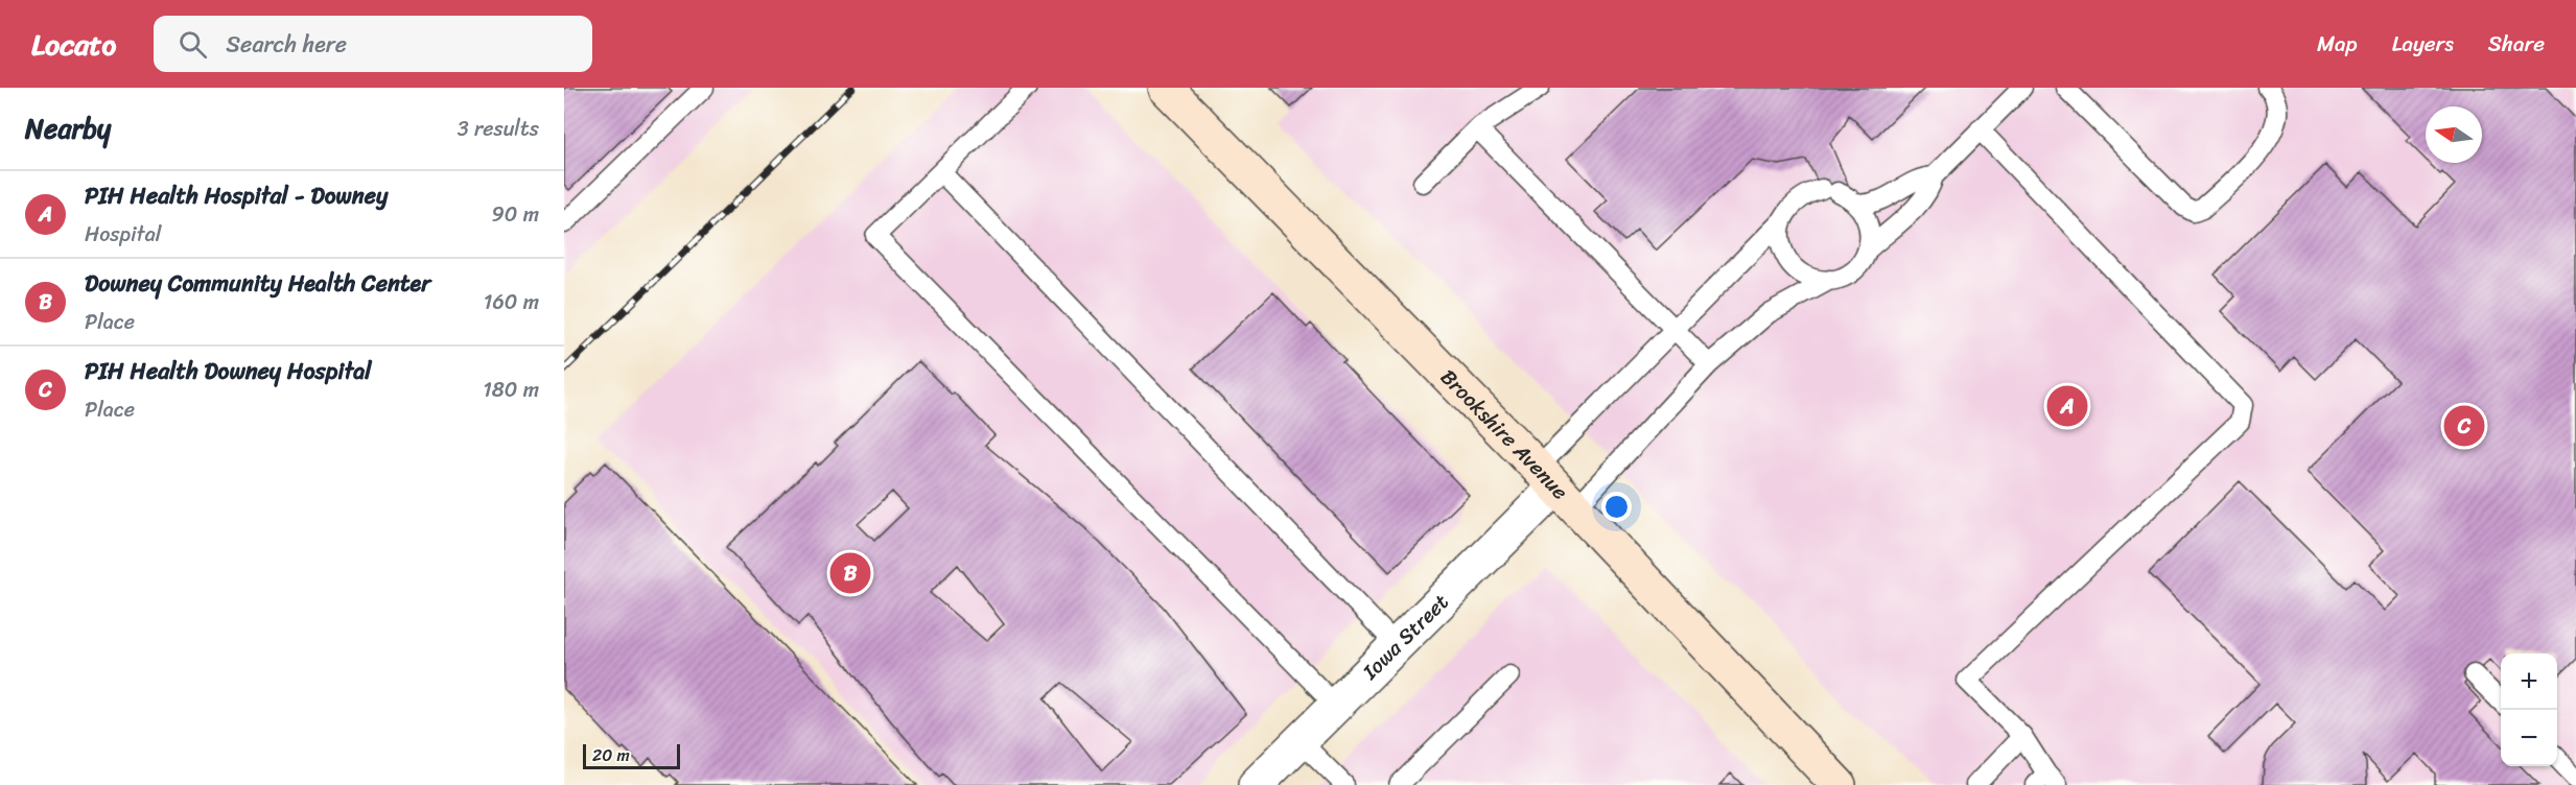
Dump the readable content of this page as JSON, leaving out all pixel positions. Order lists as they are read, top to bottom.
{
  "streets": {
    "street": ["Brookshire Avenue", "Iowa Street"]
  },
  "crossings": [
    ["Brookshire Avenue", "Iowa Street"]
  ],
  "scale_bar": "20 m",
  "north": "left",
  "page": {
    "header": "Locato",
    "search": "Search here",
    "nav": ["Map", "Layers", "Share"],
    "heading": ["Nearby", "3 results"],
    "list": [
      {
        "mark": "A",
        "name": "PIH Health Hospital - Downey",
        "note": "Hospital",
        "value": "90 m"
      },
      {
        "mark": "B",
        "name": "Downey Community Health Center",
        "note": "Place",
        "value": "160 m"
      },
      {
        "mark": "C",
        "name": "PIH Health Downey Hospital",
        "note": "Place",
        "value": "180 m"
      }
    ],
    "pins": ["A", "C", "B"],
    "map_buttons": ["+", "−"],
    "scale": "20 m"
  }
}
